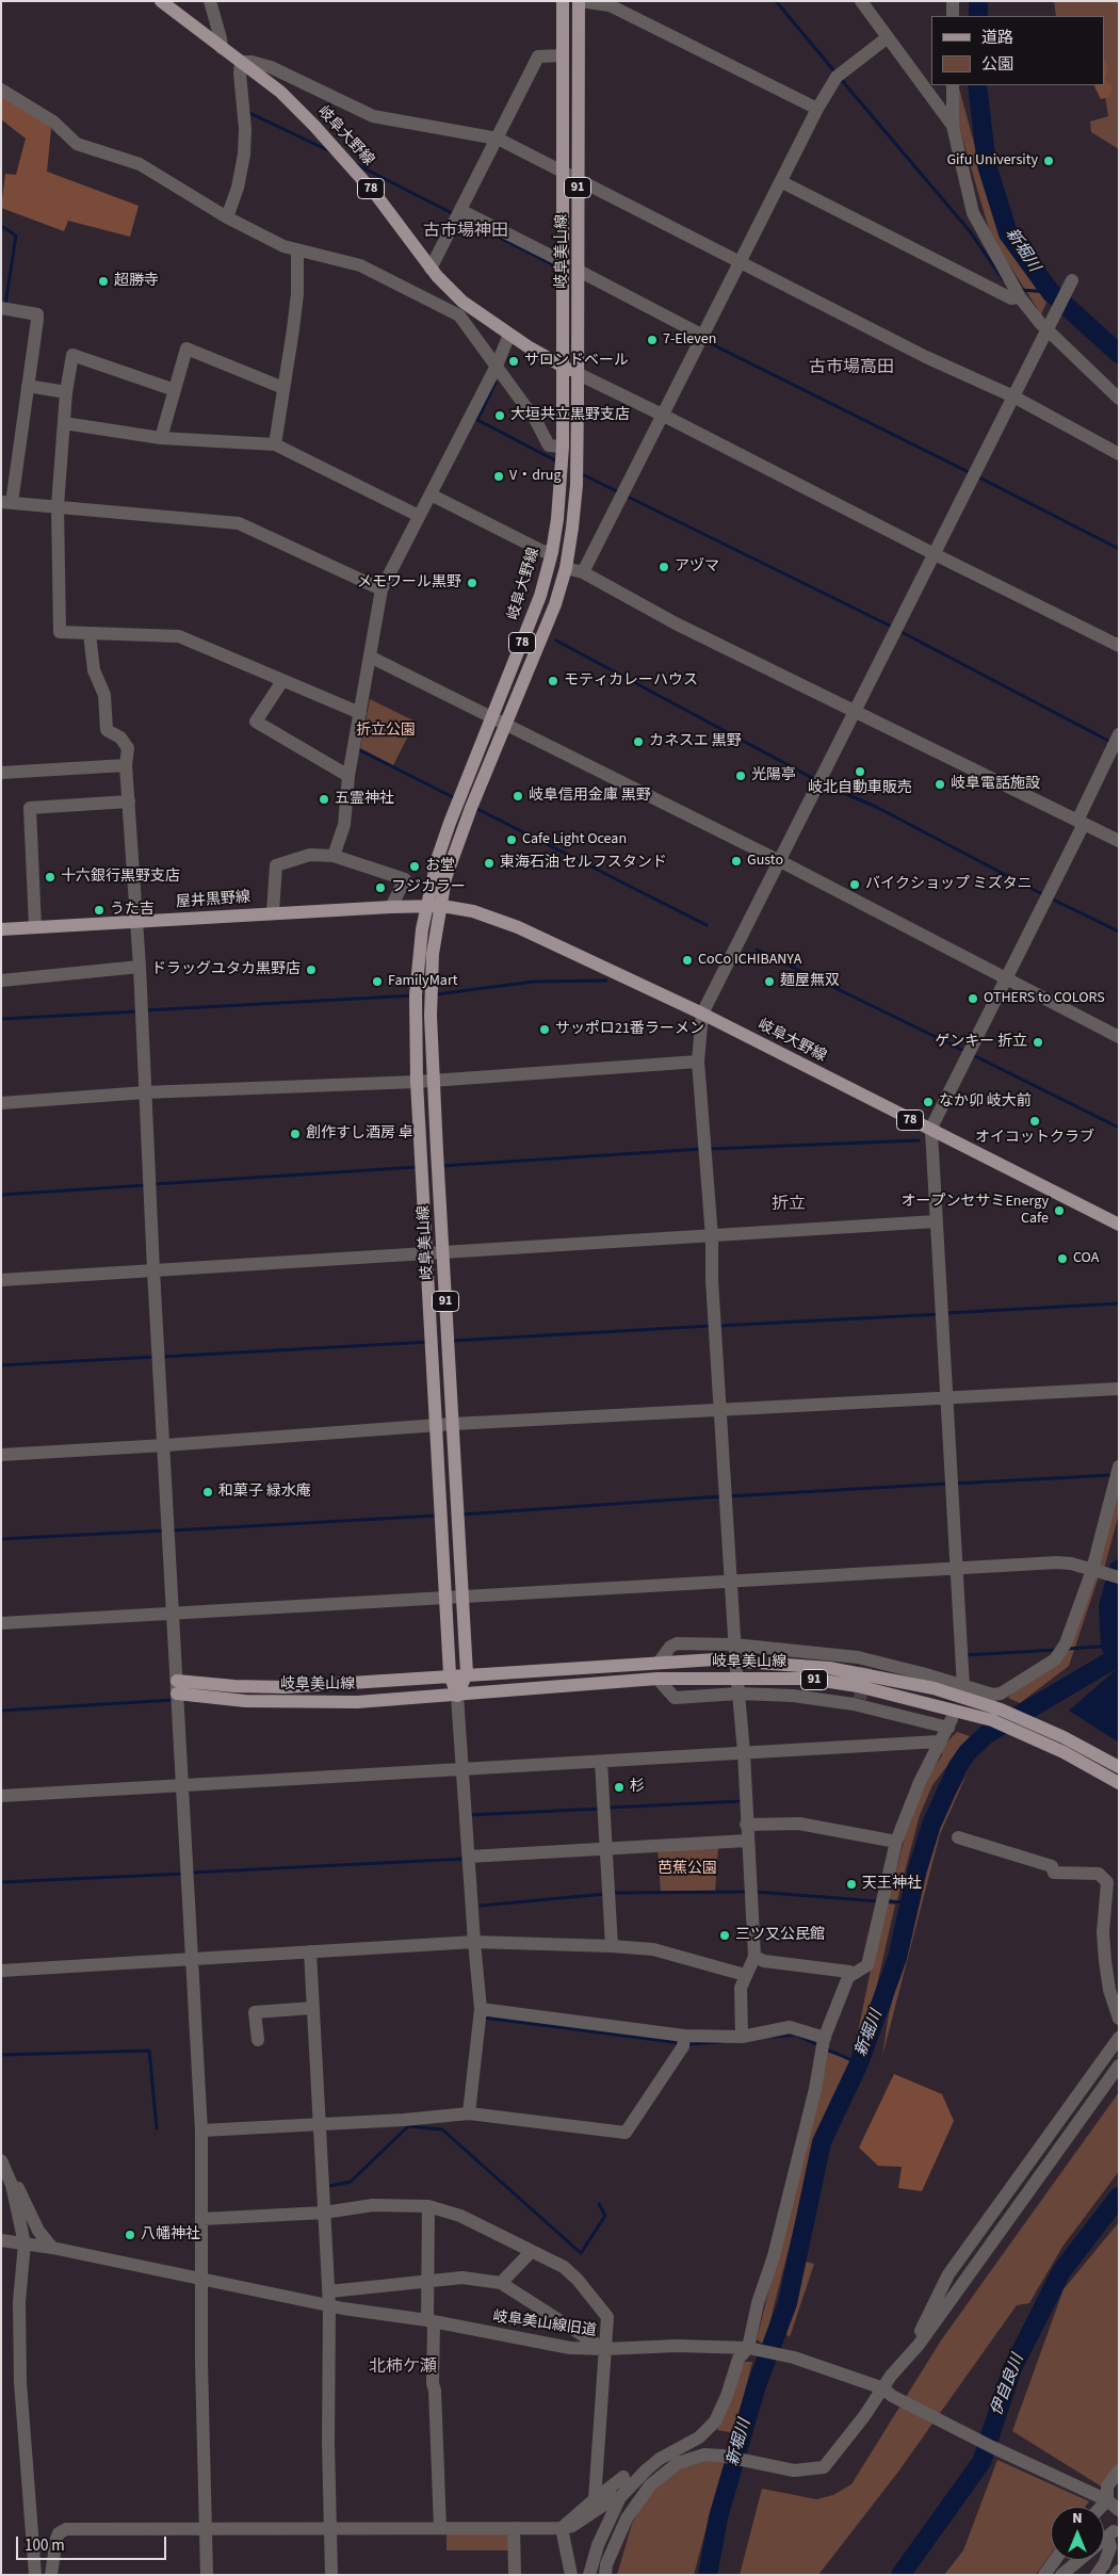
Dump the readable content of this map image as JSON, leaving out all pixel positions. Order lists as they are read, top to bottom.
{
  "streets": {
    "main road": [
      "岐阜大野線",
      "91",
      "78",
      "岐阜美山線",
      "屋井黒野線"
    ],
    "street": ["岐阜美山線旧道"]
  },
  "crossings": [
    ["岐阜大野線", "岐阜美山線"],
    ["岐阜大野線", "屋井黒野線"],
    ["岐阜美山線", "屋井黒野線"]
  ],
  "districts": [
    "古市場神田",
    "古市場高田",
    "折立",
    "北柿ケ瀬"
  ],
  "water": ["新堀川", "伊自良川"],
  "parks": ["折立公園", "芭蕉公園"],
  "places": [
    "Gifu University",
    "超勝寺",
    "7-Eleven",
    "サロンドベール",
    "大垣共立黒野支店",
    "V・drug",
    "アヅマ",
    "メモワール黒野",
    "モティカレーハウス",
    "カネスエ 黒野",
    "岐北自動車販売",
    "光陽亭",
    "岐阜電話施設",
    "岐阜信用金庫 黒野",
    "五霊神社",
    "Cafe Light Ocean",
    "Gusto",
    "東海石油 セルフスタンド",
    "お堂",
    "十六銀行黒野支店",
    "バイクショップ ミズタニ",
    "フジカラー",
    "うた吉",
    "CoCo ICHIBANYA",
    "ドラッグユタカ黒野店",
    "FamilyMart",
    "麺屋無双",
    "OTHERS to COLORS",
    "サッポロ21番ラーメン",
    "ゲンキー 折立",
    "なか卯 岐大前",
    "オイコットクラブ",
    "創作すし酒房 卓",
    "オープンセサミEnergy Cafe",
    "COA",
    "和菓子 緑水庵",
    "杉",
    "天王神社",
    "三ツ又公民館",
    "八幡神社"
  ],
  "legend": ["道路", "公園"],
  "scale_bar": "100 m",
  "north": "top"
}
